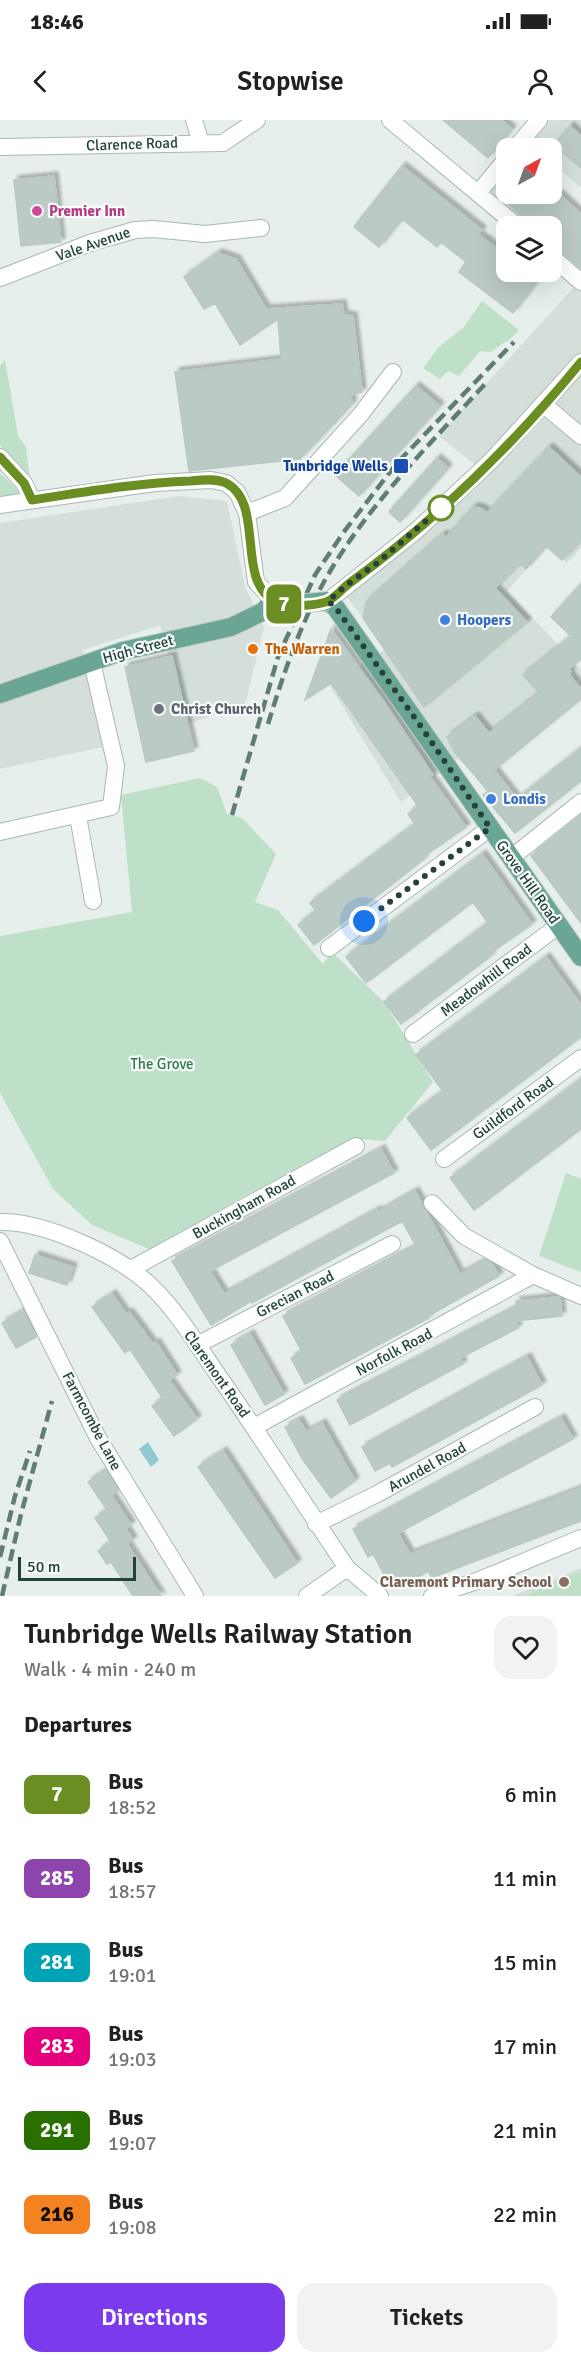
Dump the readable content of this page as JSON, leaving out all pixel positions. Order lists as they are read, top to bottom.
{
  "streets": {
    "main road": ["High Street", "Grove Hill Road"],
    "street": [
      "Clarence Road",
      "Vale Avenue",
      "Meadowhill Road",
      "Guildford Road",
      "Buckingham Road",
      "Grecian Road",
      "Norfolk Road",
      "Claremont Road",
      "Farmcombe Lane",
      "Arundel Road"
    ]
  },
  "crossings": [
    ["Grove Hill Road", "Meadowhill Road"],
    ["Buckingham Road", "Claremont Road"],
    ["Grecian Road", "Claremont Road"],
    ["Norfolk Road", "Claremont Road"],
    ["Claremont Road", "Arundel Road"]
  ],
  "parks": ["The Grove"],
  "places": {
    "other": [
      "Premier Inn",
      "Hoopers",
      "The Warren",
      "Christ Church",
      "Londis",
      "Claremont Primary School"
    ],
    "transit": ["Tunbridge Wells"]
  },
  "lines": ["bus line 7"],
  "scale_bar": "50 m",
  "north": "top right",
  "page": {
    "status": "18:46",
    "header": "Stopwise",
    "on_map": "7",
    "scale": "50 m",
    "heading": [
      ["Tunbridge Wells Railway Station", "Walk · 4 min · 240 m"],
      "Departures"
    ],
    "list": [
      {
        "mark": "7",
        "name": "Bus",
        "note": "18:52",
        "value": "6 min"
      },
      {
        "mark": "285",
        "name": "Bus",
        "note": "18:57",
        "value": "11 min"
      },
      {
        "mark": "281",
        "name": "Bus",
        "note": "19:01",
        "value": "15 min"
      },
      {
        "mark": "283",
        "name": "Bus",
        "note": "19:03",
        "value": "17 min"
      },
      {
        "mark": "291",
        "name": "Bus",
        "note": "19:07",
        "value": "21 min"
      },
      {
        "mark": "216",
        "name": "Bus",
        "note": "19:08",
        "value": "22 min"
      }
    ],
    "buttons": ["Directions", "Tickets"]
  }
}
